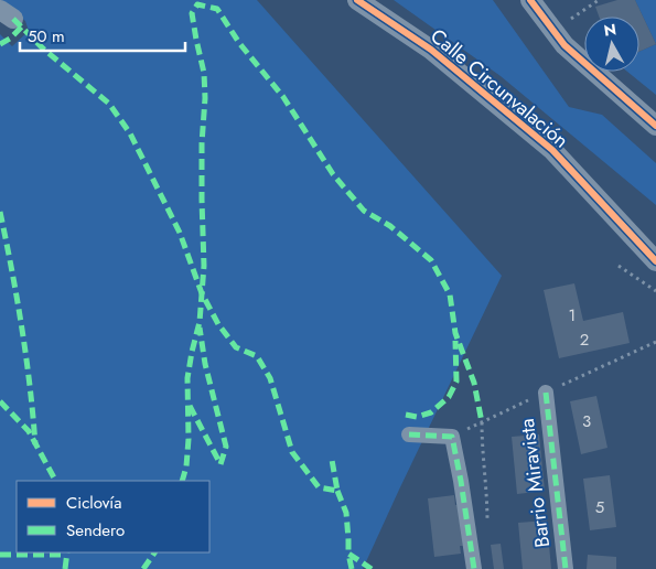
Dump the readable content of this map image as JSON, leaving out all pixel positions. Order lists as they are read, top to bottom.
{
  "streets": {
    "street": ["Calle Circunvalación", "Barrio Miravista"]
  },
  "house_numbers": [
    "1",
    "2",
    "3",
    "5"
  ],
  "legend": ["Ciclovía", "Sendero"],
  "scale_bar": "50 m",
  "north": "top"
}
